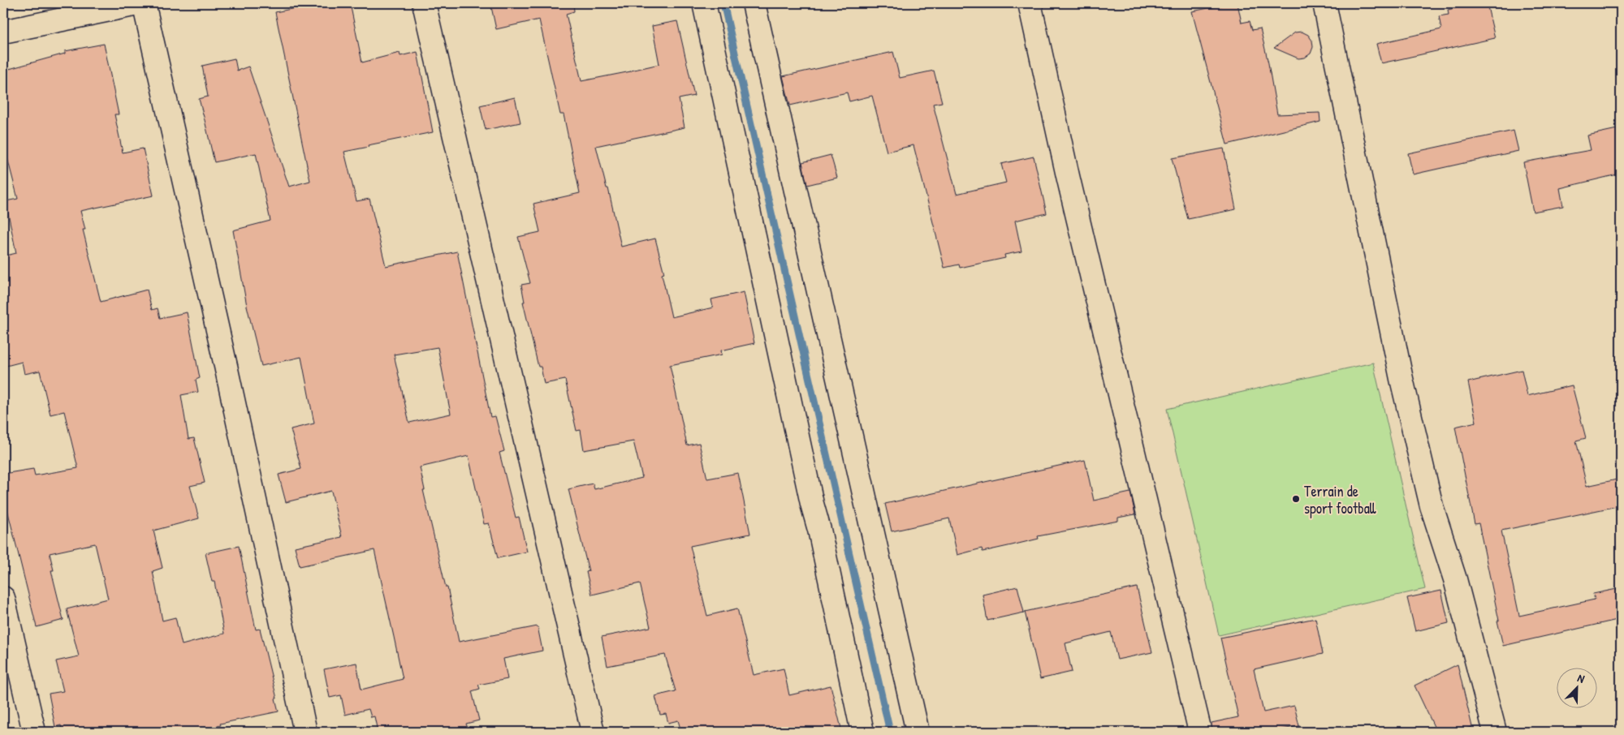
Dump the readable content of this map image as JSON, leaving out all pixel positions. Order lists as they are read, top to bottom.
{
  "places": ["Terrain de sport football"],
  "north": "top right"
}
